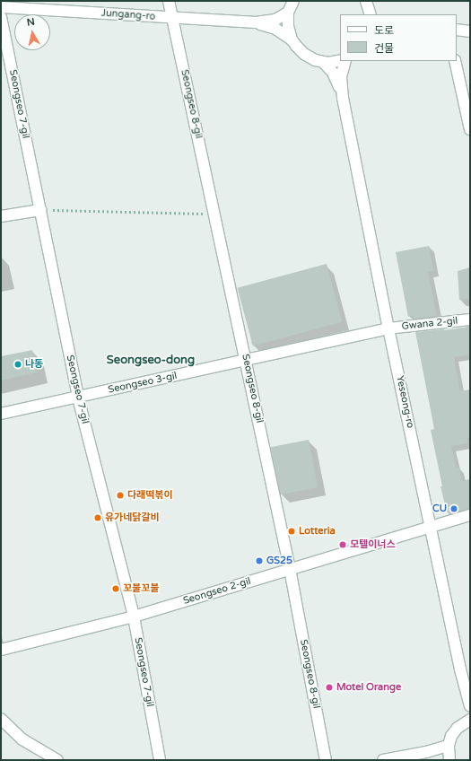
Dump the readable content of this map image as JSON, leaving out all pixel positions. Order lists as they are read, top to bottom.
{
  "streets": {
    "street": [
      "Jungang-ro",
      "Seongseo 7-gil",
      "Seongseo 8-gil",
      "Gwana 2-gil",
      "Seongseo 3-gil",
      "Yeseong-ro",
      "Seongseo 2-gil"
    ]
  },
  "crossings": [
    ["Jungang-ro", "Seongseo 8-gil"],
    ["Jungang-ro", "Yeseong-ro"],
    ["Seongseo 7-gil", "Seongseo 3-gil"],
    ["Seongseo 7-gil", "Seongseo 2-gil"],
    ["Seongseo 8-gil", "Seongseo 3-gil"],
    ["Seongseo 8-gil", "Seongseo 2-gil"],
    ["Gwana 2-gil", "Seongseo 3-gil"],
    ["Gwana 2-gil", "Yeseong-ro"],
    ["Seongseo 3-gil", "Yeseong-ro"],
    ["Yeseong-ro", "Seongseo 2-gil"]
  ],
  "districts": ["Seongseo-dong"],
  "places": [
    "나동",
    "다래떡볶이",
    "CU",
    "유가네닭갈비",
    "Lotteria",
    "모텔이너스",
    "GS25",
    "꼬불꼬불",
    "Motel Orange"
  ],
  "legend": ["도로", "건물"],
  "north": "top"
}
